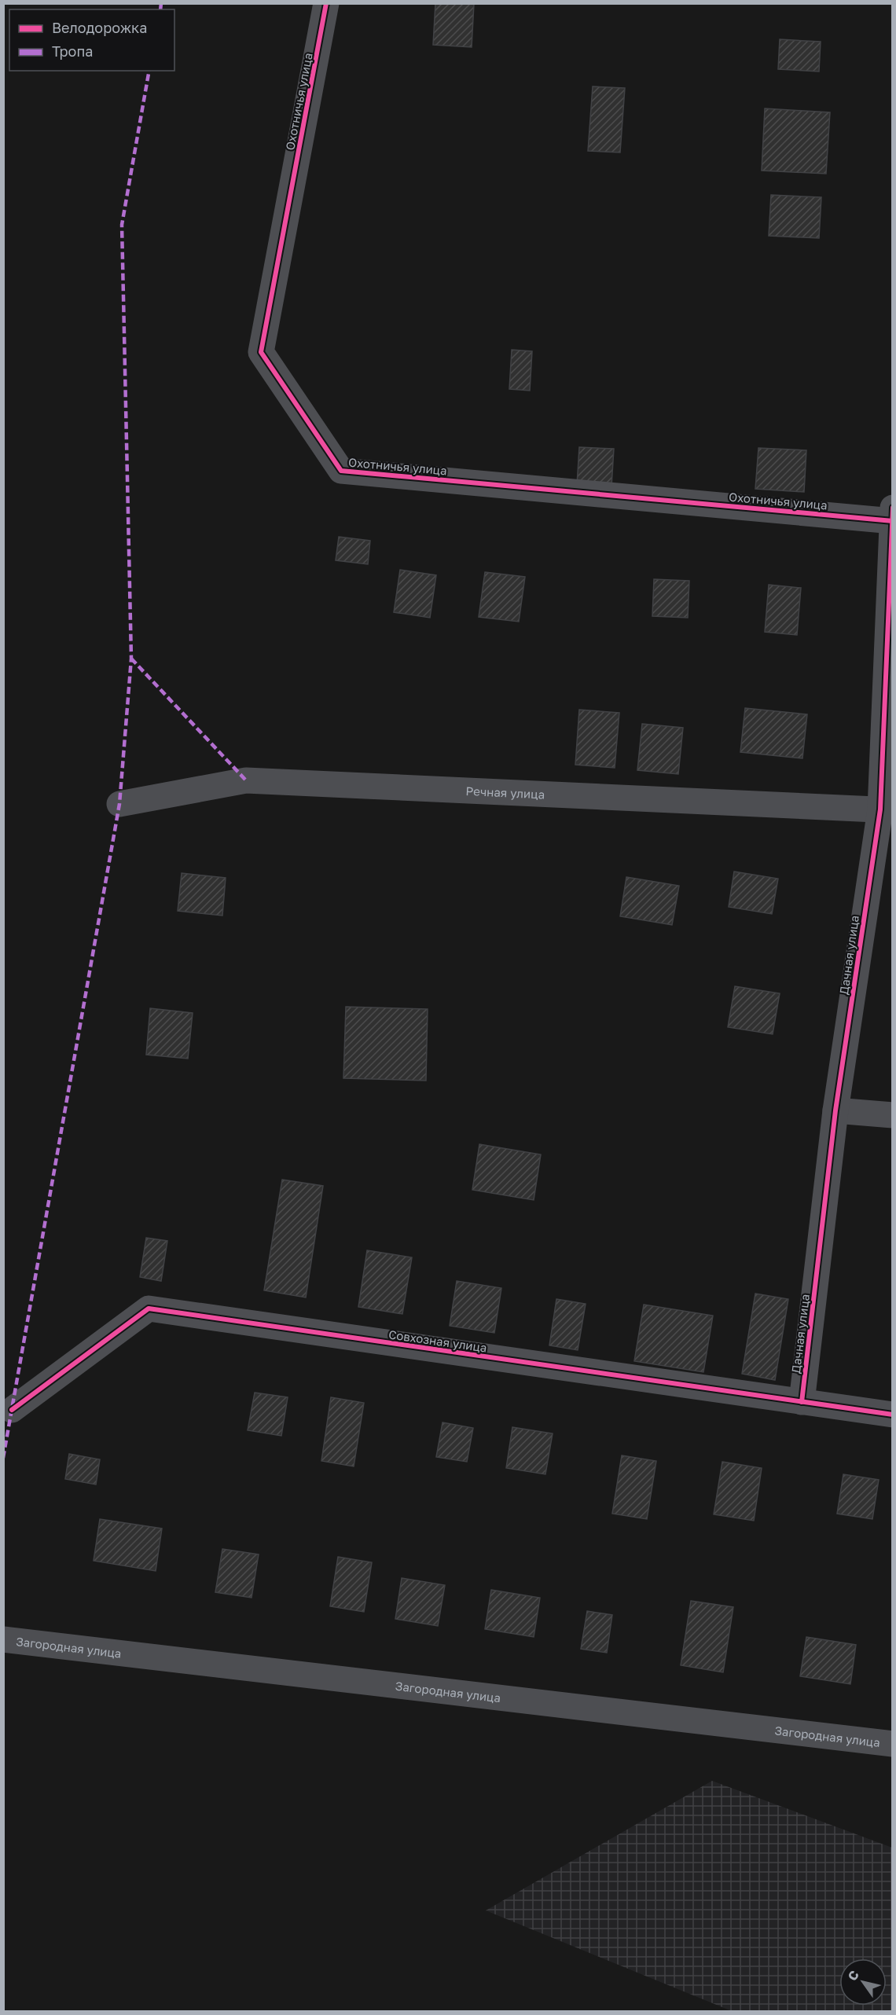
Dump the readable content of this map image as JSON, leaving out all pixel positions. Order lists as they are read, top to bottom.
{
  "streets": {
    "street": [
      "Охотничья улица",
      "Речная улица",
      "Дачная улица",
      "Совхозная улица",
      "Загородная улица"
    ]
  },
  "crossings": [
    ["Охотничья улица", "Дачная улица"],
    ["Речная улица", "Дачная улица"],
    ["Дачная улица", "Совхозная улица"]
  ],
  "legend": ["Велодорожка", "Тропа"],
  "north": "top left"
}
